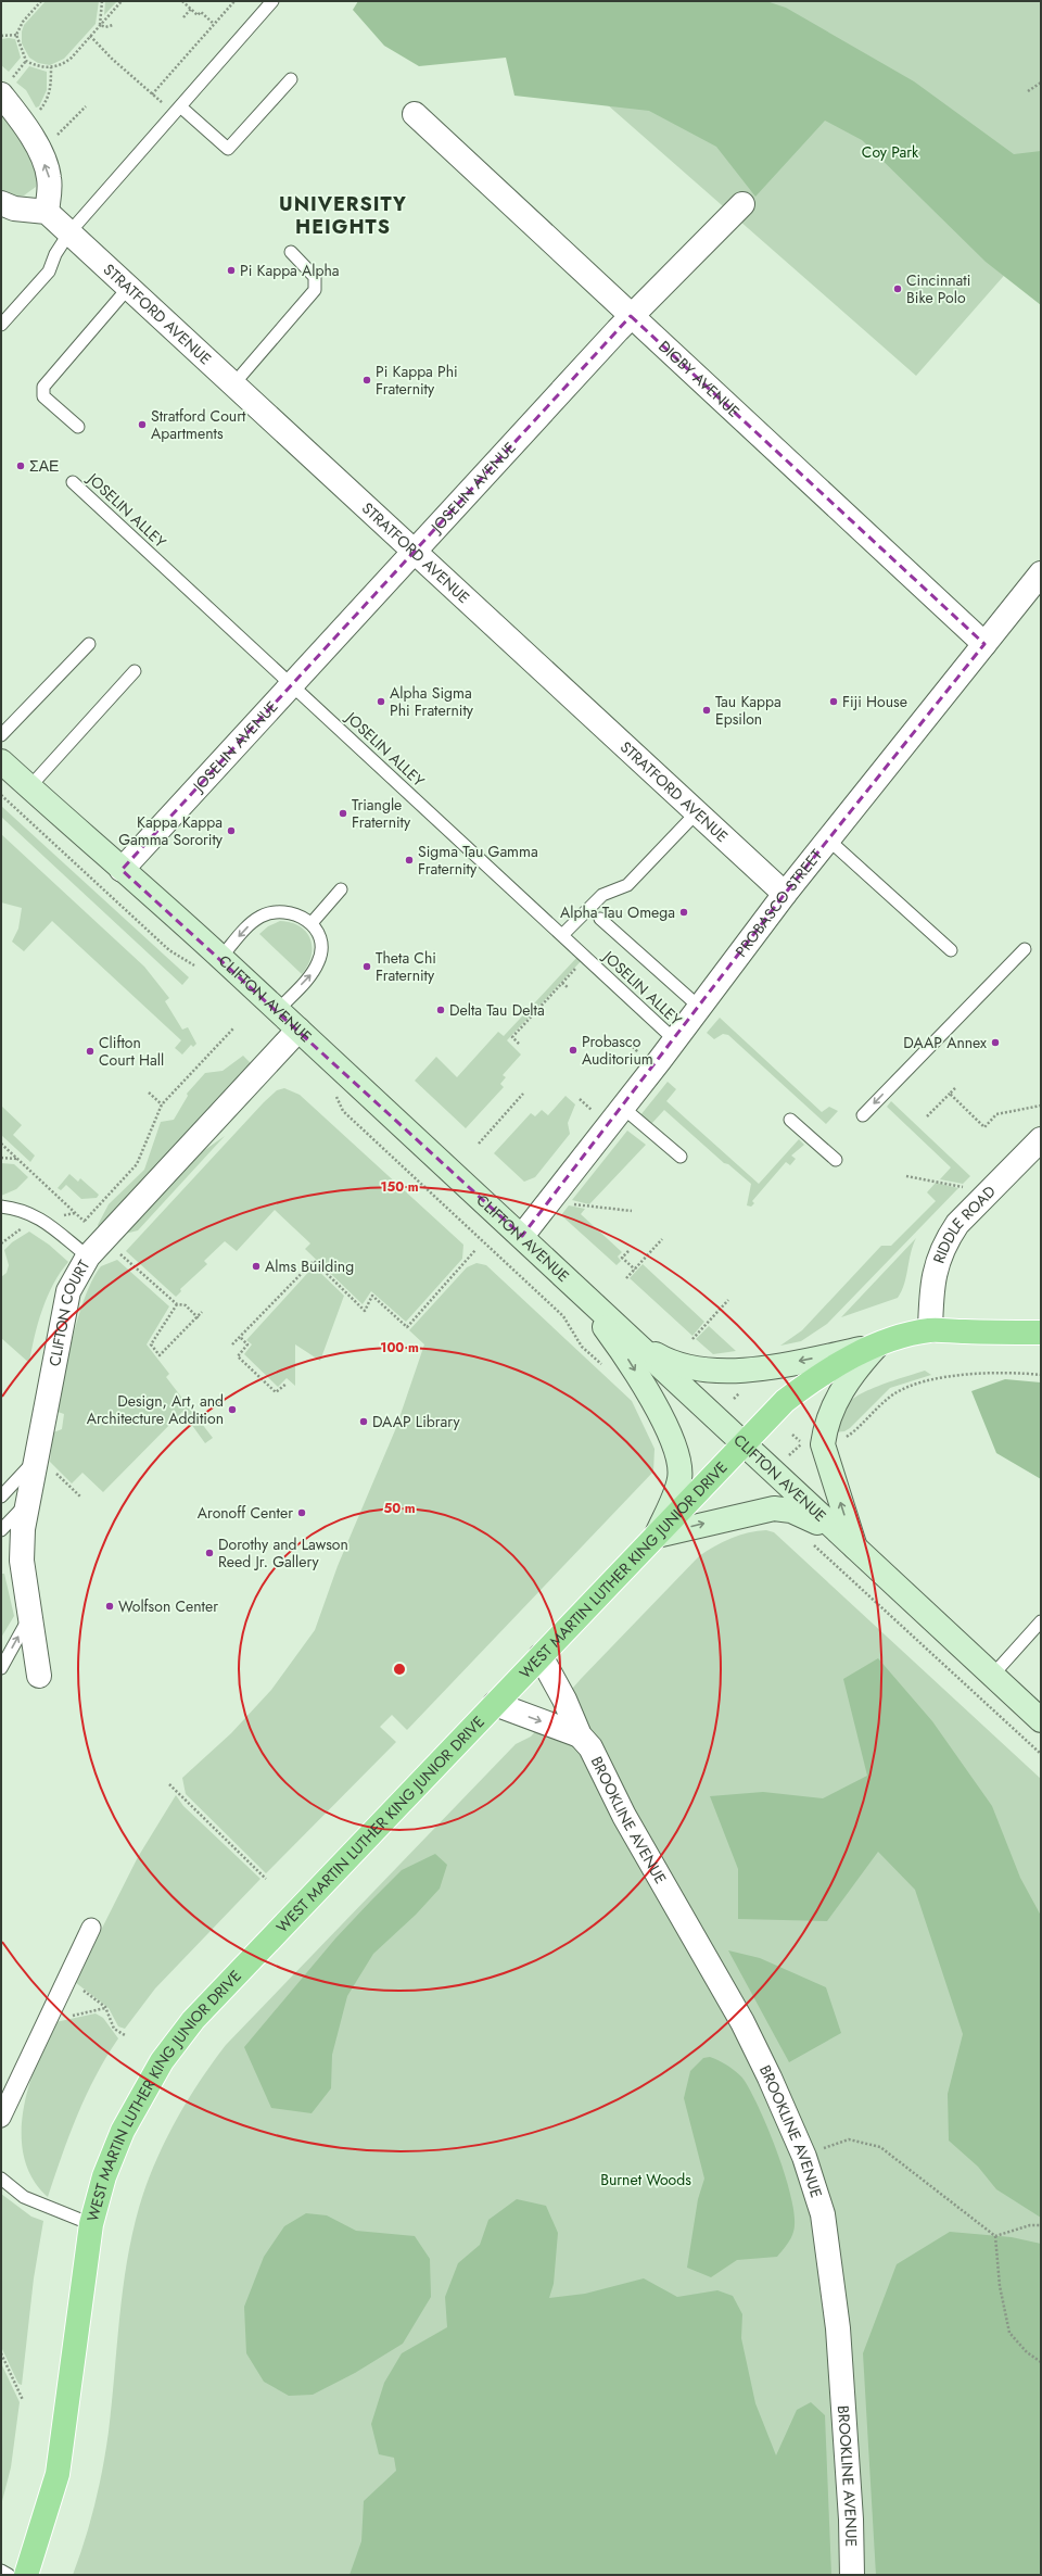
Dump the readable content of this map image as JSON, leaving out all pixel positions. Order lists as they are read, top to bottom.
{
  "streets": {
    "main road": ["CLIFTON AVENUE", "WEST MARTIN LUTHER KING JUNIOR DRIVE"],
    "street": [
      "STRATFORD AVENUE",
      "DIGBY AVENUE",
      "JOSELIN AVENUE",
      "PROBASCO STREET",
      "RIDDLE ROAD",
      "CLIFTON COURT",
      "BROOKLINE AVENUE"
    ],
    "lane": ["JOSELIN ALLEY"]
  },
  "crossings": [
    ["STRATFORD AVENUE", "JOSELIN AVENUE"],
    ["STRATFORD AVENUE", "PROBASCO STREET"],
    ["DIGBY AVENUE", "JOSELIN AVENUE"],
    ["DIGBY AVENUE", "PROBASCO STREET"],
    ["JOSELIN AVENUE", "JOSELIN ALLEY"],
    ["JOSELIN AVENUE", "CLIFTON AVENUE"],
    ["JOSELIN ALLEY", "PROBASCO STREET"],
    ["PROBASCO STREET", "CLIFTON AVENUE"],
    ["CLIFTON AVENUE", "CLIFTON COURT"],
    ["CLIFTON AVENUE", "WEST MARTIN LUTHER KING JUNIOR DRIVE"],
    ["RIDDLE ROAD", "WEST MARTIN LUTHER KING JUNIOR DRIVE"],
    ["WEST MARTIN LUTHER KING JUNIOR DRIVE", "BROOKLINE AVENUE"]
  ],
  "districts": ["UNIVERSITY HEIGHTS"],
  "parks": ["Coy Park", "Burnet Woods"],
  "places": [
    "Pi Kappa Alpha",
    "Cincinnati Bike Polo",
    "Pi Kappa Phi Fraternity",
    "Stratford Court Apartments",
    "ΣΑΕ",
    "Alpha Sigma Phi Fraternity",
    "Fiji House",
    "Tau Kappa Epsilon",
    "Triangle Fraternity",
    "Kappa Kappa Gamma Sorority",
    "Sigma Tau Gamma Fraternity",
    "Alpha Tau Omega",
    "Theta Chi Fraternity",
    "Delta Tau Delta",
    "DAAP Annex",
    "Probasco Auditorium",
    "Clifton Court Hall",
    "Alms Building",
    "Design, Art, and Architecture Addition",
    "DAAP Library",
    "Aronoff Center",
    "Dorothy and Lawson Reed Jr. Gallery",
    "Wolfson Center"
  ],
  "rings": ["150 m", "100 m", "50 m"]
}
